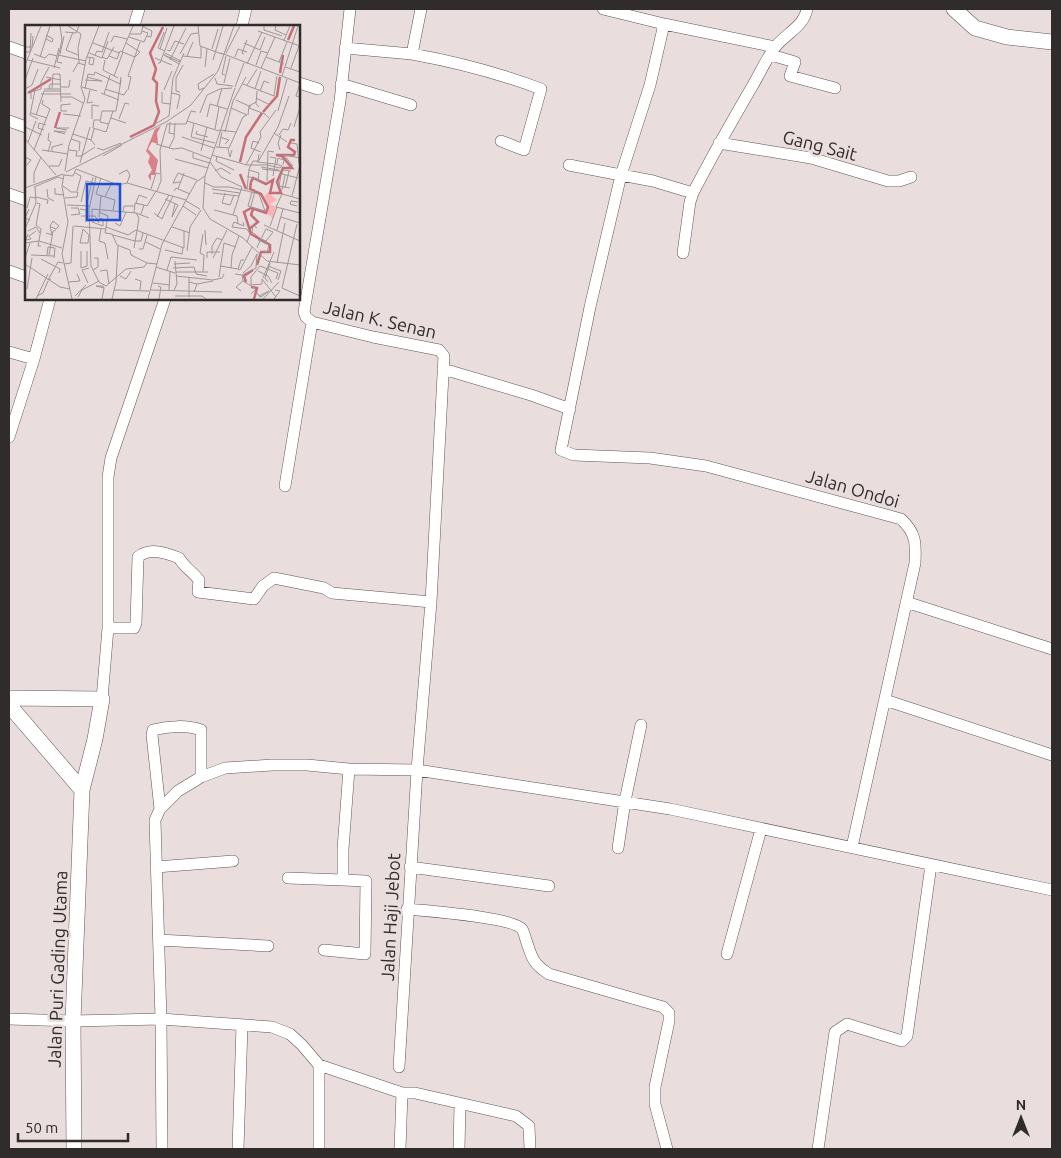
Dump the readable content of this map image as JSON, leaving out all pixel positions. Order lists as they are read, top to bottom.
{
  "streets": {
    "street": [
      "Gang Sait",
      "Jalan K. Senan",
      "Jalan Ondoi",
      "Jalan Haji Jebot",
      "Jalan Puri Gading Utama"
    ]
  },
  "crossings": [
    ["Jalan K. Senan", "Jalan Haji Jebot"]
  ],
  "scale_bar": "50 m",
  "north": "top"
}
